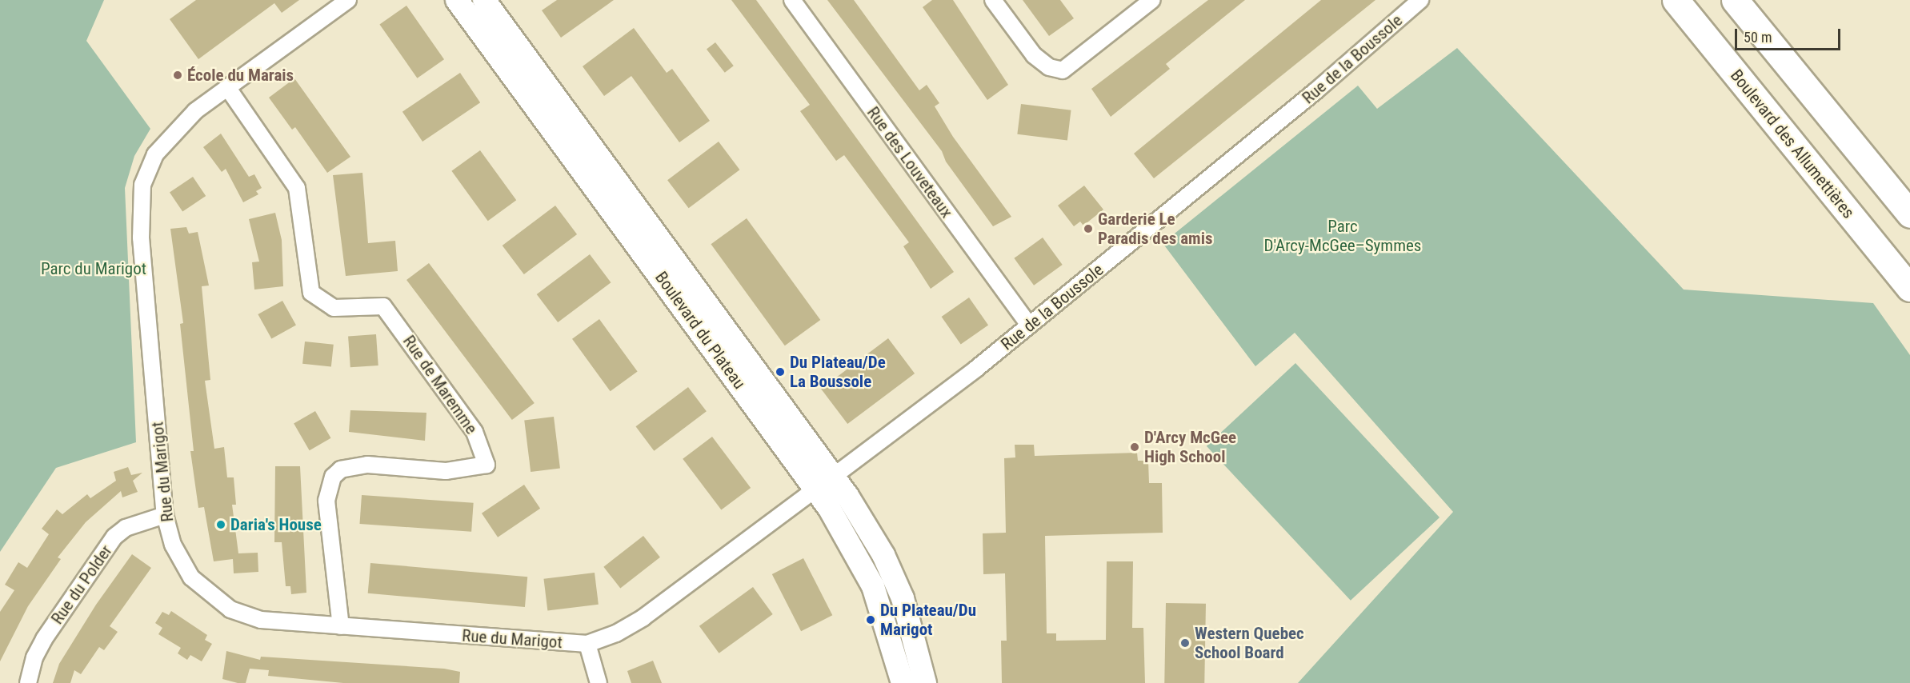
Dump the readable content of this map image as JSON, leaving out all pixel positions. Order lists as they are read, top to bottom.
{
  "streets": {
    "highway": ["Boulevard des Allumettières"],
    "main road": ["Boulevard du Plateau"],
    "street": [
      "Rue de la Boussole",
      "Rue des Louveteaux",
      "Rue de Maremme",
      "Rue du Marigot",
      "Rue du Polder"
    ]
  },
  "crossings": [
    ["Rue de la Boussole", "Rue des Louveteaux"],
    ["Rue de la Boussole", "Boulevard du Plateau"],
    ["Rue de la Boussole", "Rue du Marigot"],
    ["Boulevard du Plateau", "Rue du Marigot"],
    ["Rue de Maremme", "Rue du Marigot"],
    ["Rue du Marigot", "Rue du Polder"]
  ],
  "parks": ["Parc D'Arcy-McGee–Symmes", "Parc du Marigot"],
  "places": [
    "École du Marais",
    "Garderie Le Paradis des amis",
    "Du Plateau/De La Boussole",
    "D'Arcy McGee High School",
    "Daria's House",
    "Du Plateau/Du Marigot",
    "Western Quebec School Board"
  ],
  "scale_bar": "50 m"
}
